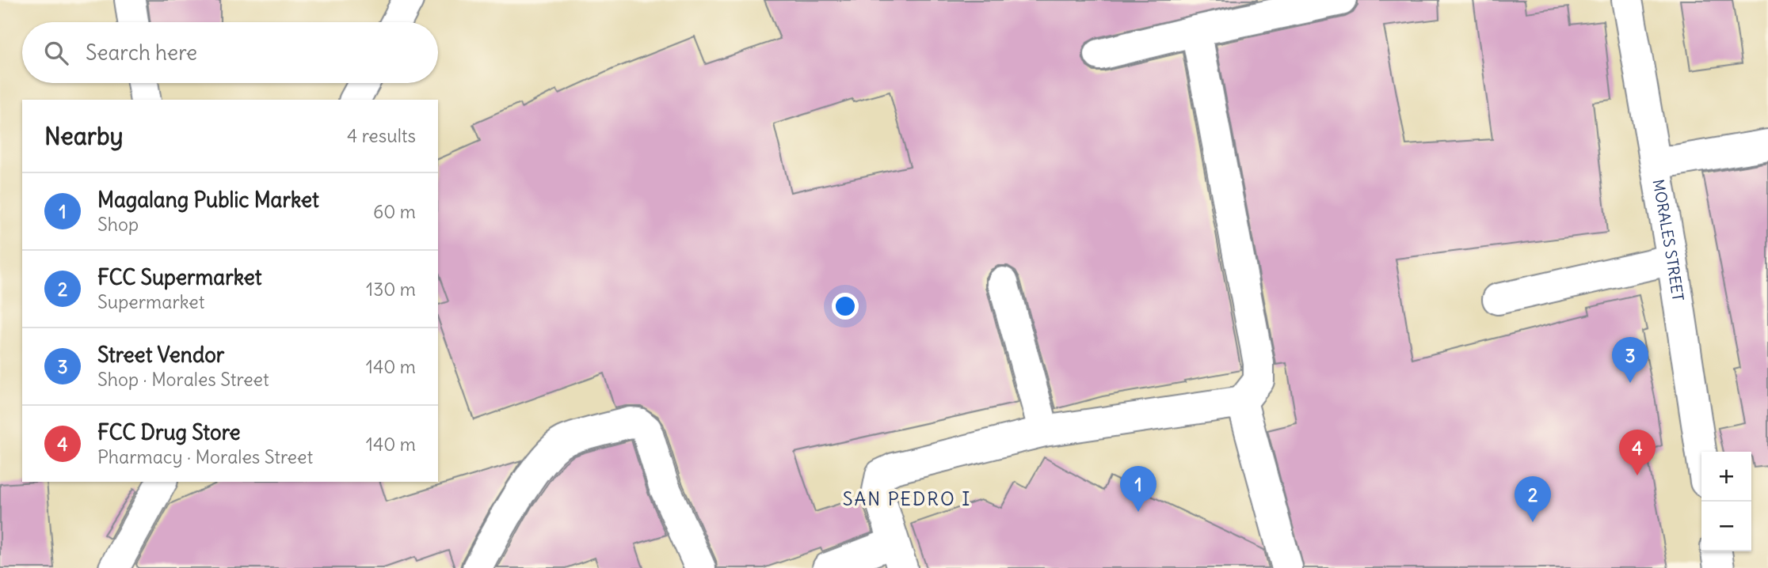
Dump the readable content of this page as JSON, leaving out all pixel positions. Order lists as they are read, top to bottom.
{
  "streets": {
    "street": ["MORALES STREET"]
  },
  "districts": ["SAN PEDRO I"],
  "page": {
    "search": "Search here",
    "heading": ["Nearby", "4 results"],
    "list": [
      {
        "mark": "1",
        "name": "Magalang Public Market",
        "note": "Shop",
        "value": "60 m"
      },
      {
        "mark": "2",
        "name": "FCC Supermarket",
        "note": "Supermarket",
        "value": "130 m"
      },
      {
        "mark": "3",
        "name": "Street Vendor",
        "note": "Shop · Morales Street",
        "value": "140 m"
      },
      {
        "mark": "4",
        "name": "FCC Drug Store",
        "note": "Pharmacy · Morales Street",
        "value": "140 m"
      }
    ],
    "pins": [
      "3",
      "4",
      "1",
      "2"
    ],
    "map_buttons": ["+", "−"]
  }
}
